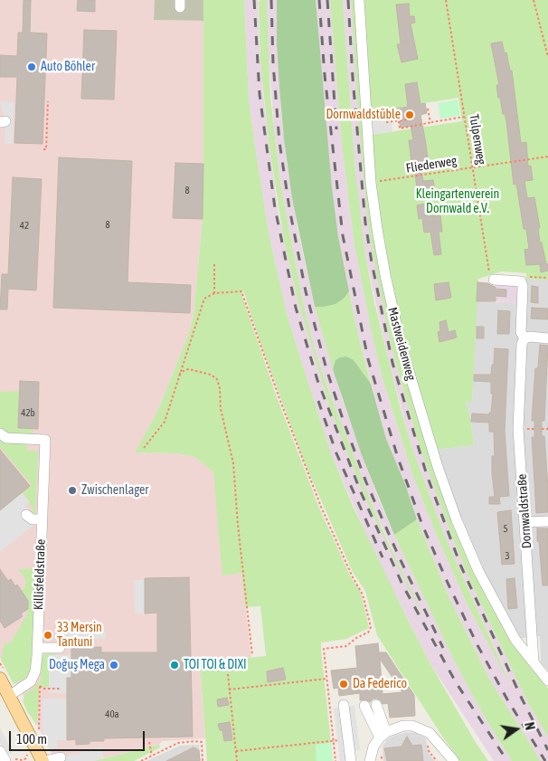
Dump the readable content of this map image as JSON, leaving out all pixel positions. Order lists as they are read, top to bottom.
{
  "streets": {
    "street": ["Mastweidenweg", "Dornwaldstraße", "Killisfeldstraße"],
    "path": ["Tulpenweg", "Fliederweg"]
  },
  "crossings": [
    ["Tulpenweg", "Fliederweg"],
    ["Fliederweg", "Mastweidenweg"],
    ["Mastweidenweg", "Dornwaldstraße"]
  ],
  "parks": ["Kleingartenverein Dornwald e.V."],
  "places": [
    "Auto Böhler",
    "Dornwaldstüble",
    "Zwischenlager",
    "33 Mersin Tantuni",
    "Doğuş Mega",
    "TOI TOI & DIXI",
    "Da Federico"
  ],
  "house_numbers": [
    "8",
    "8",
    "42",
    "42b",
    "5",
    "3",
    "40a"
  ],
  "scale_bar": "100 m",
  "north": "right"
}
